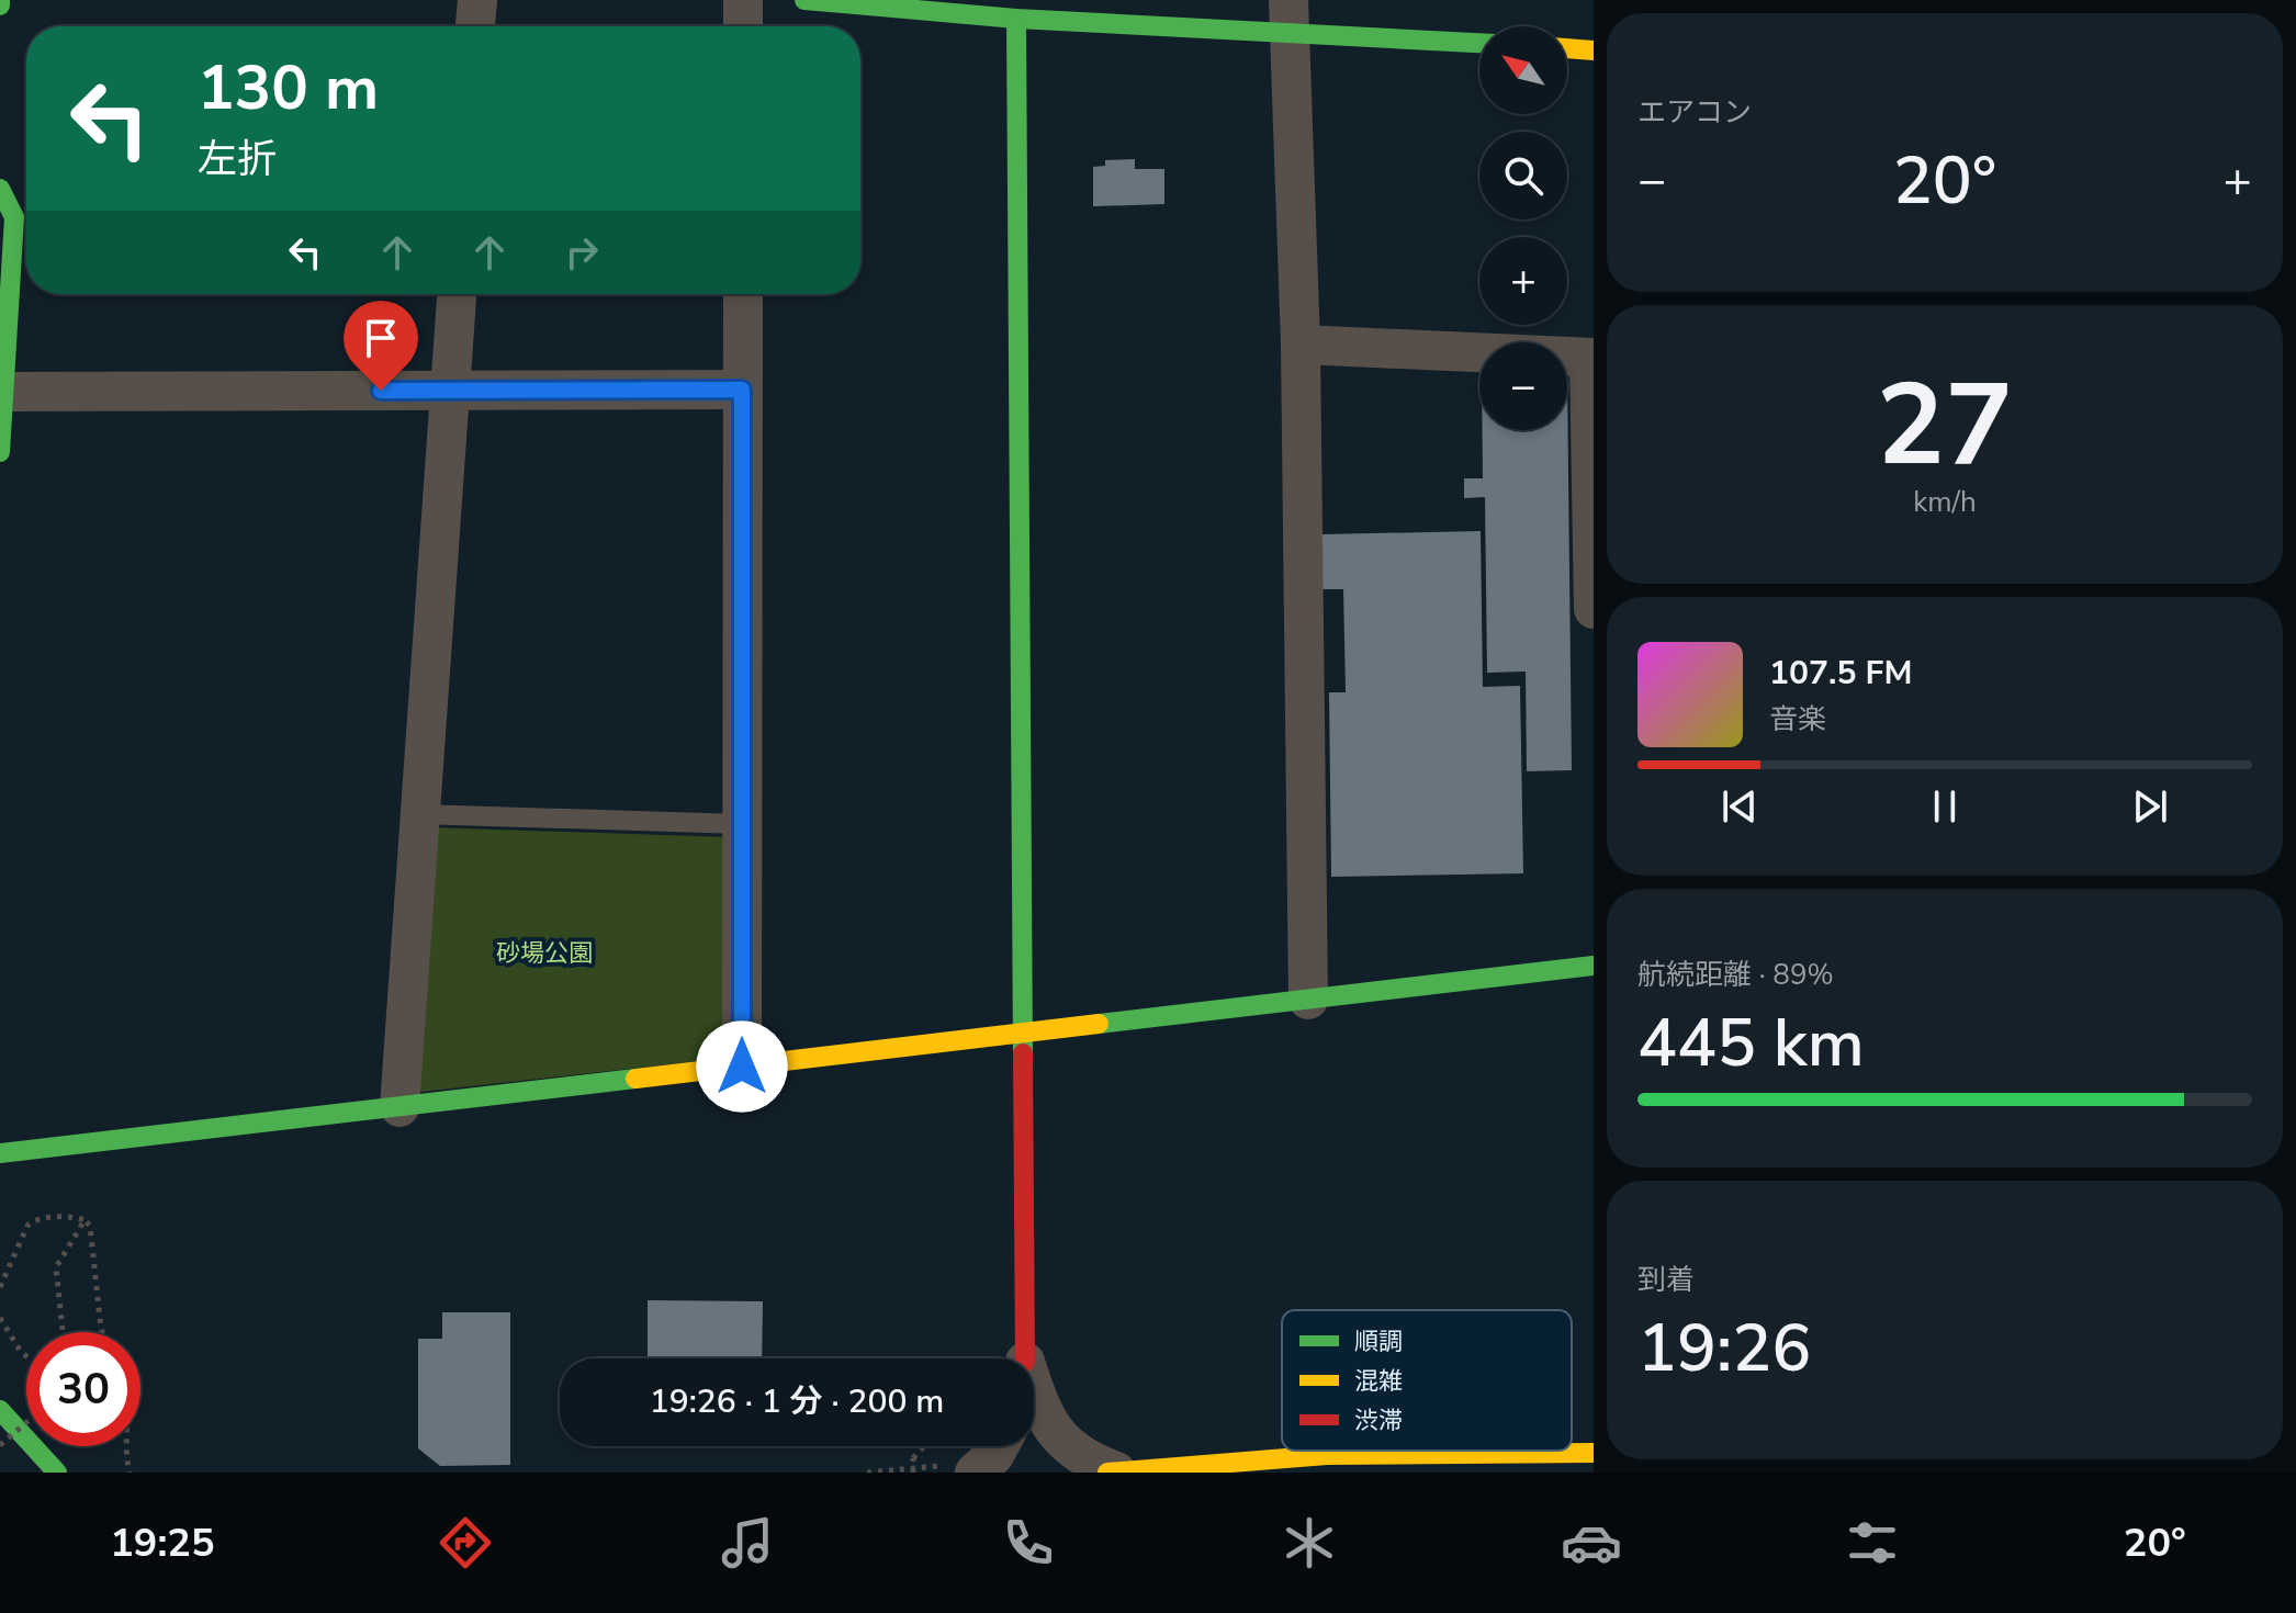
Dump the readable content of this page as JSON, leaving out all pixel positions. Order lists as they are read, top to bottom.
{
  "parks": ["砂場公園"],
  "legend": ["順調", "混雑", "渋滞"],
  "north": "top left",
  "page": {
    "tile": [
      "エアコン",
      ["27", "km/h"],
      ["航続距離 · 89%", "445 km"],
      ["到着", "19:26"]
    ],
    "map_buttons": ["+", "−"],
    "turn": ["130 m", "左折"],
    "heat": ["−", "20°", "+"],
    "song": ["107.5 FM", "音楽"],
    "limit": "30",
    "trip": "19:26 · 1 分 · 200 m",
    "tabs": ["19:25", "20°"]
  }
}
